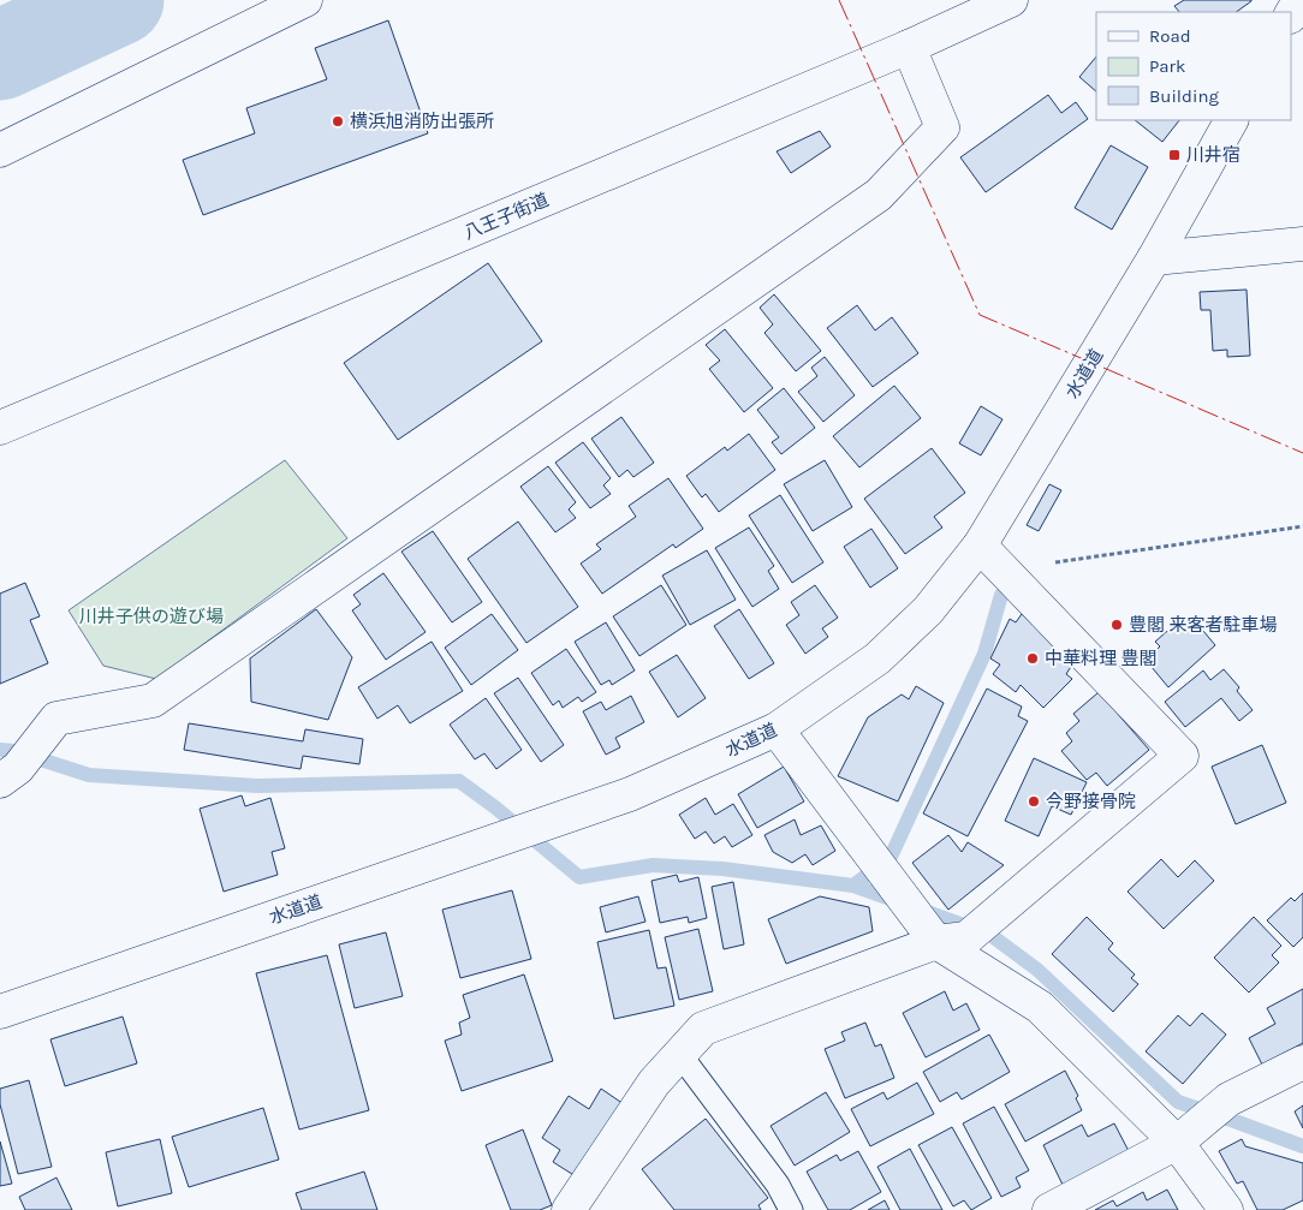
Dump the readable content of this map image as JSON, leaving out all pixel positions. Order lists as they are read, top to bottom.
{
  "streets": {
    "main road": ["八王子街道", "水道道"]
  },
  "parks": ["川井子供の遊び場"],
  "places": {
    "other": [
      "横浜旭消防出張所",
      "豊閣 来客者駐車場",
      "中華料理 豊閣",
      "今野接骨院"
    ],
    "transit": ["川井宿"]
  },
  "legend": ["Road", "Park", "Building"]
}
